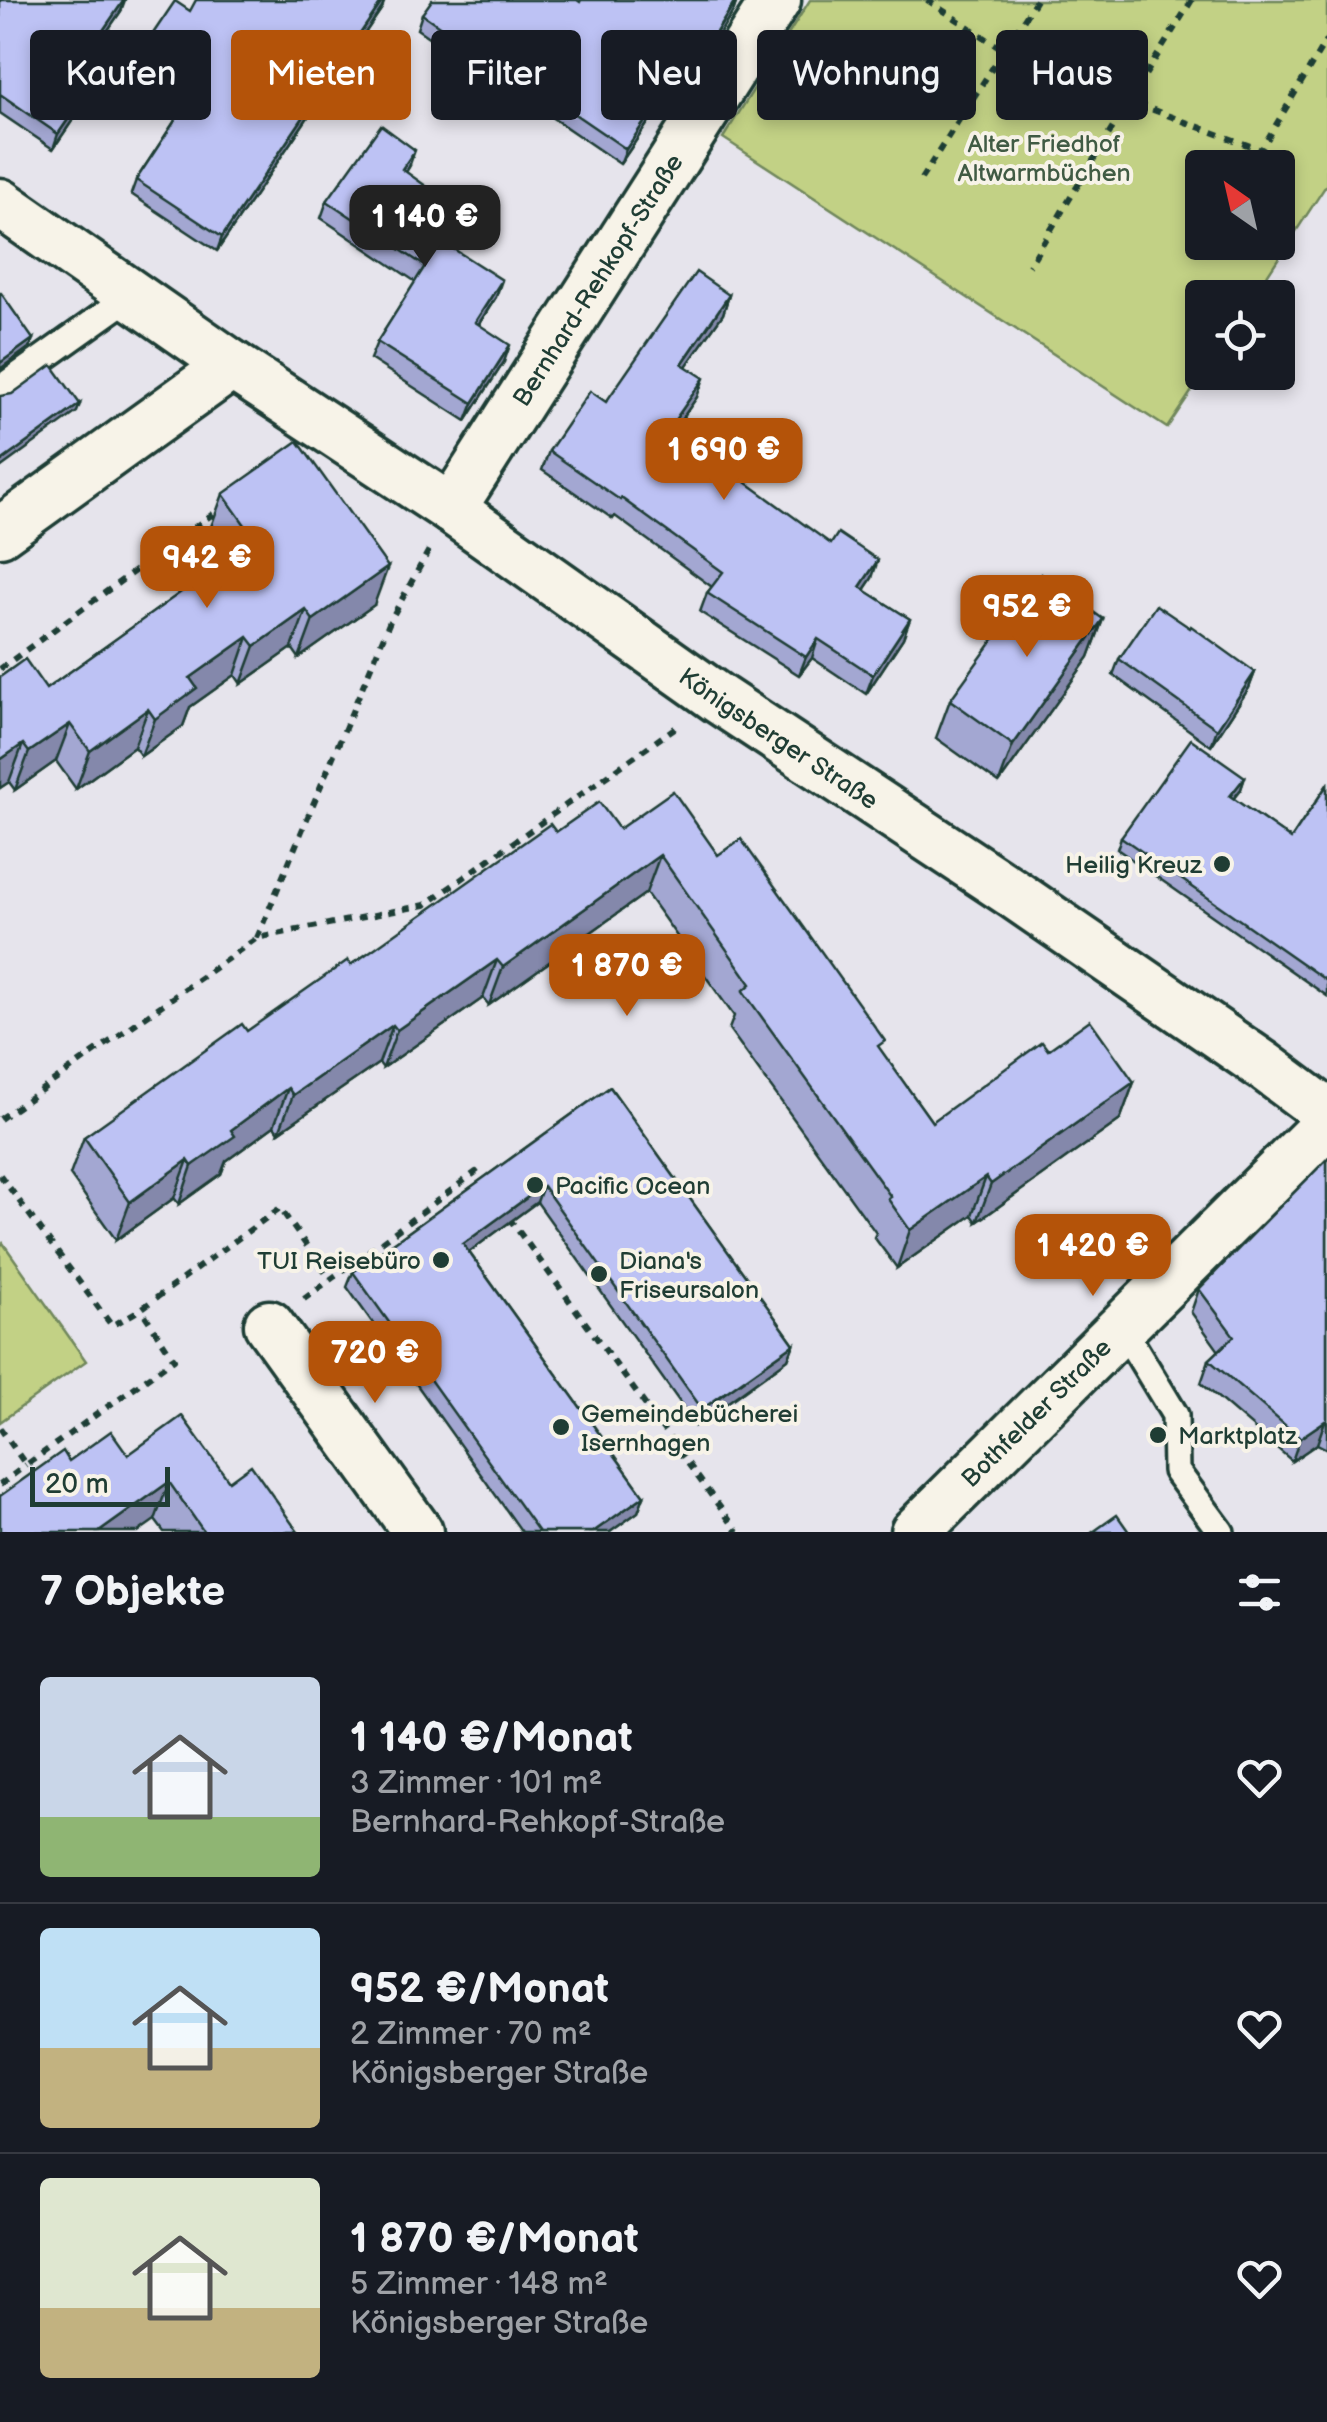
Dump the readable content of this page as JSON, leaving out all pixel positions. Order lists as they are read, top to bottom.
{
  "streets": {
    "street": ["Bernhard-Rehkopf-Straße", "Königsberger Straße", "Bothfelder Straße"]
  },
  "crossings": [
    ["Bernhard-Rehkopf-Straße", "Königsberger Straße"]
  ],
  "parks": ["Alter Friedhof Altwarmbüchen"],
  "places": [
    "Heilig Kreuz",
    "Pacific Ocean",
    "TUI Reisebüro",
    "Diana's Friseursalon",
    "Gemeindebücherei Isernhagen",
    "Marktplatz"
  ],
  "scale_bar": "20 m",
  "north": "top left",
  "page": {
    "chip": [
      "Kaufen",
      "Mieten",
      "Filter",
      "Neu",
      "Wohnung",
      "Haus"
    ],
    "price": [
      "1 140 €",
      "1 690 €",
      "942 €",
      "952 €",
      "1 870 €",
      "1 420 €",
      "720 €"
    ],
    "scale": "20 m",
    "heading": "7 Objekte",
    "list": [
      {
        "name": "1 140 €/Monat",
        "note": "3 Zimmer · 101 m² · Bernhard-Rehkopf-Straße"
      },
      {
        "name": "952 €/Monat",
        "note": "2 Zimmer · 70 m² · Königsberger Straße"
      },
      {
        "name": "1 870 €/Monat",
        "note": "5 Zimmer · 148 m² · Königsberger Straße"
      }
    ]
  }
}
